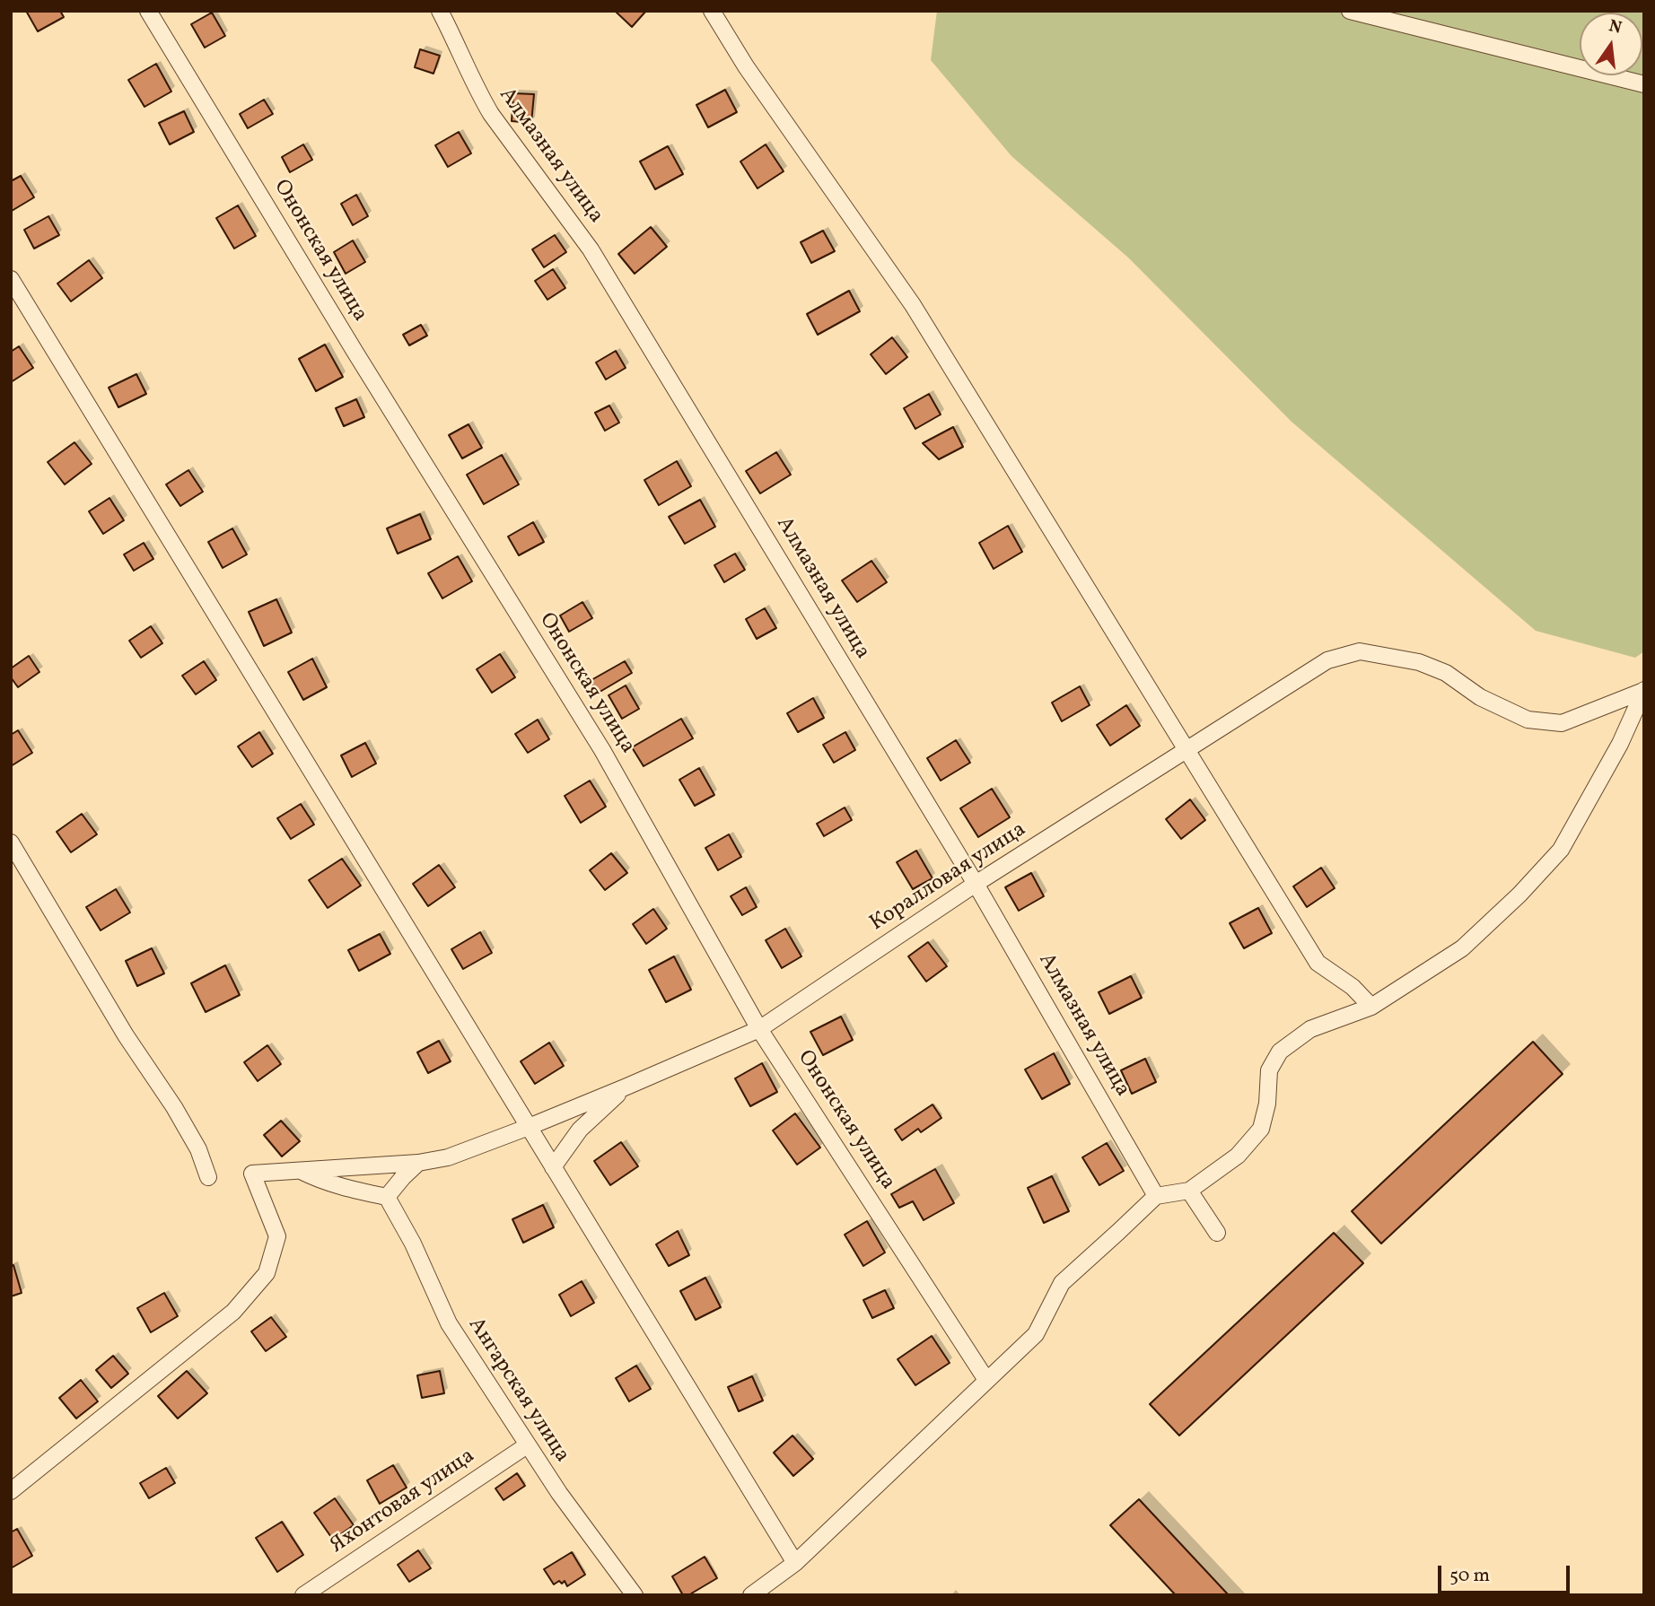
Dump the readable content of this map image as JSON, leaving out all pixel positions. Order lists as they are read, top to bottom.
{
  "streets": {
    "street": [
      "Алмазная улица",
      "Ононская улица",
      "Коралловая улица",
      "Ангарская улица",
      "Яхонтовая улица"
    ]
  },
  "crossings": [
    ["Алмазная улица", "Коралловая улица"],
    ["Ононская улица", "Коралловая улица"],
    ["Ангарская улица", "Яхонтовая улица"]
  ],
  "scale_bar": "50 m",
  "north": "top"
}
